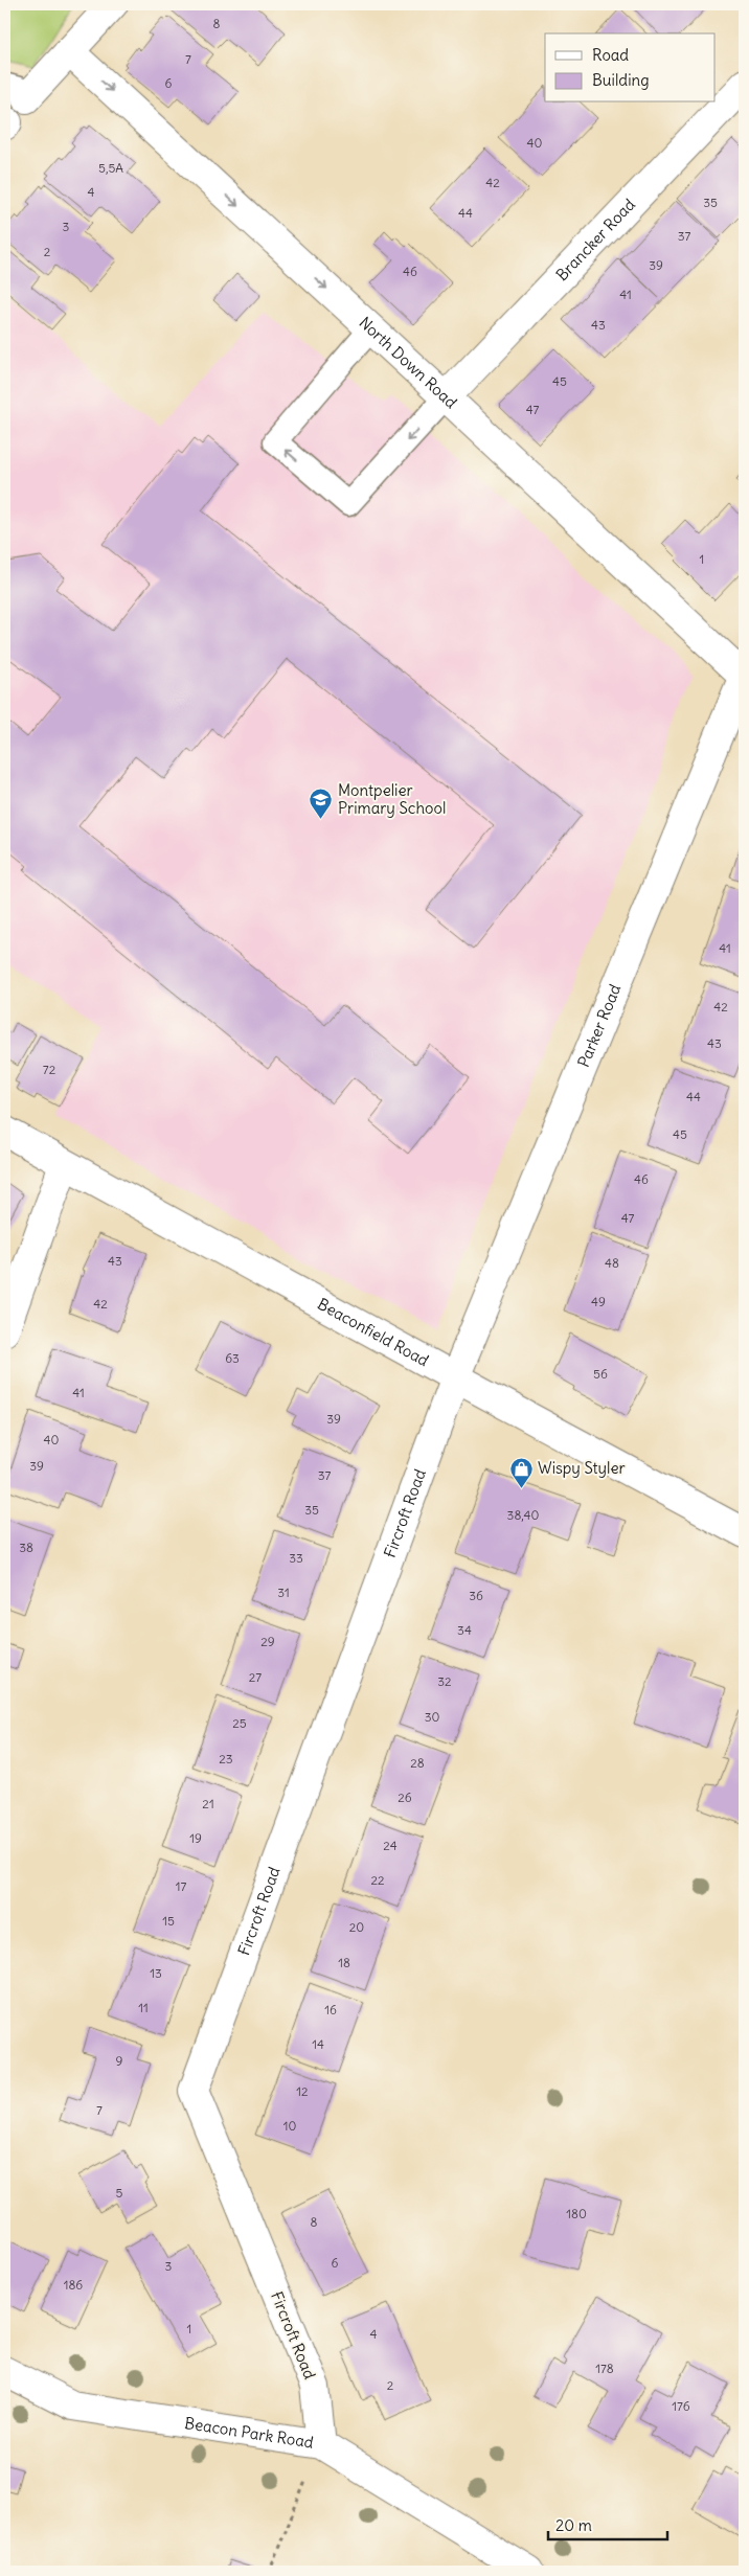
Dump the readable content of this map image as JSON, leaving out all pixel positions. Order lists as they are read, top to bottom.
{
  "streets": {
    "street": [
      "Brancker Road",
      "North Down Road",
      "Parker Road",
      "Beaconfield Road",
      "Fircroft Road",
      "Beacon Park Road"
    ]
  },
  "crossings": [
    ["Brancker Road", "North Down Road"],
    ["North Down Road", "Parker Road"],
    ["Parker Road", "Beaconfield Road"],
    ["Parker Road", "Fircroft Road"],
    ["Beaconfield Road", "Fircroft Road"],
    ["Fircroft Road", "Beacon Park Road"]
  ],
  "one_way": ["North Down Road"],
  "places": {
    "school or university": ["Montpelier Primary School"],
    "shop": ["Wispy Styler"]
  },
  "house_numbers": [
    "8",
    "7",
    "6",
    "40",
    "5,5A",
    "42",
    "4",
    "35",
    "44",
    "3",
    "37",
    "2",
    "39",
    "46",
    "41",
    "43",
    "45",
    "47",
    "1",
    "41",
    "42",
    "43",
    "72",
    "44",
    "45",
    "46",
    "47",
    "43",
    "48",
    "49",
    "42",
    "63",
    "56",
    "41",
    "39",
    "40",
    "39",
    "37",
    "35",
    "38,40",
    "38",
    "33",
    "31",
    "36",
    "34",
    "29",
    "27",
    "32",
    "30",
    "25",
    "23",
    "28",
    "26",
    "21",
    "19",
    "24",
    "22",
    "17",
    "15",
    "20",
    "18",
    "13",
    "11",
    "16",
    "14",
    "9",
    "12",
    "7",
    "10",
    "5",
    "180",
    "8",
    "6",
    "3",
    "186",
    "1",
    "4",
    "178",
    "2",
    "176"
  ],
  "legend": ["Road", "Building"],
  "scale_bar": "20 m"
}
